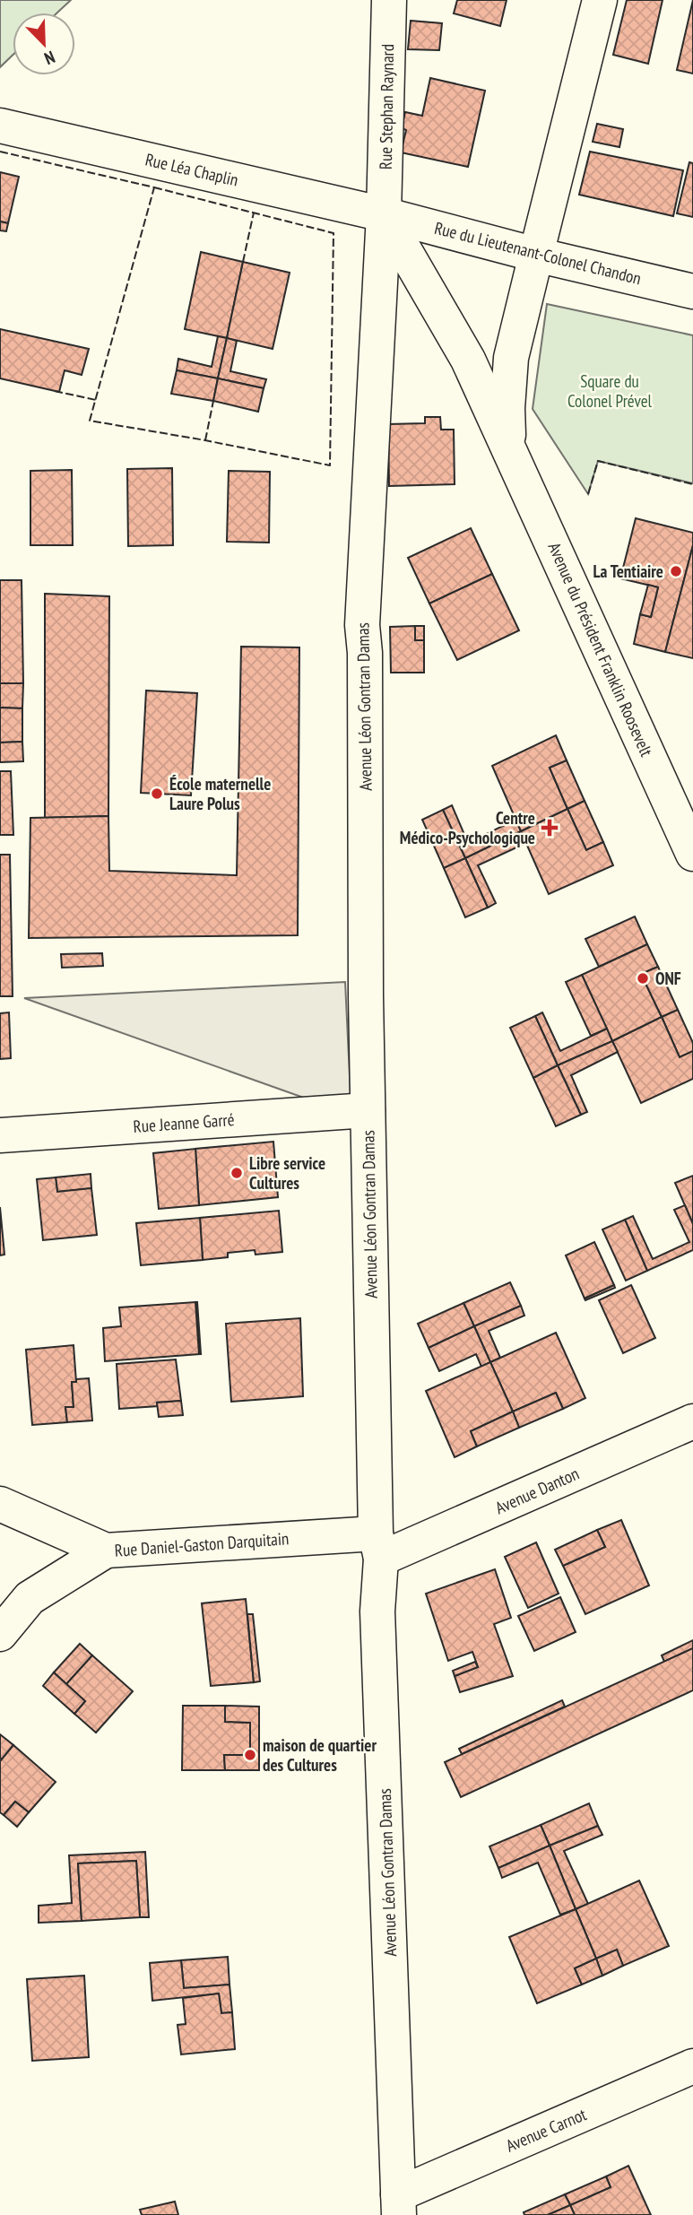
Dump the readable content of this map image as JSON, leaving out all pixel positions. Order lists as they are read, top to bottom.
{
  "streets": {
    "street": [
      "Rue Stephan Raynard",
      "Rue Léa Chaplin",
      "Rue du Lieutenant-Colonel Chandon",
      "Avenue du Président Franklin Roosevelt",
      "Avenue Léon Gontran Damas",
      "Rue Jeanne Garré",
      "Avenue Danton",
      "Rue Daniel-Gaston Darquitain",
      "Avenue Carnot"
    ]
  },
  "crossings": [
    ["Rue Stephan Raynard", "Rue Léa Chaplin"],
    ["Rue Stephan Raynard", "Rue du Lieutenant-Colonel Chandon"],
    ["Rue Stephan Raynard", "Avenue du Président Franklin Roosevelt"],
    ["Rue Stephan Raynard", "Avenue Léon Gontran Damas"],
    ["Rue Léa Chaplin", "Rue du Lieutenant-Colonel Chandon"],
    ["Rue Léa Chaplin", "Avenue du Président Franklin Roosevelt"],
    ["Rue Léa Chaplin", "Avenue Léon Gontran Damas"],
    ["Rue du Lieutenant-Colonel Chandon", "Avenue du Président Franklin Roosevelt"],
    ["Rue du Lieutenant-Colonel Chandon", "Avenue Léon Gontran Damas"],
    ["Avenue du Président Franklin Roosevelt", "Avenue Léon Gontran Damas"],
    ["Avenue Léon Gontran Damas", "Rue Jeanne Garré"],
    ["Avenue Léon Gontran Damas", "Avenue Danton"],
    ["Avenue Léon Gontran Damas", "Rue Daniel-Gaston Darquitain"],
    ["Avenue Léon Gontran Damas", "Avenue Carnot"],
    ["Avenue Danton", "Rue Daniel-Gaston Darquitain"]
  ],
  "parks": ["Square du Colonel Prével"],
  "places": {
    "other": [
      "La Tentiaire",
      "École maternelle Laure Polus",
      "ONF",
      "Libre service Cultures",
      "maison de quartier des Cultures"
    ],
    "health": ["Centre Médico-Psychologique"]
  },
  "north": "bottom right"
}
